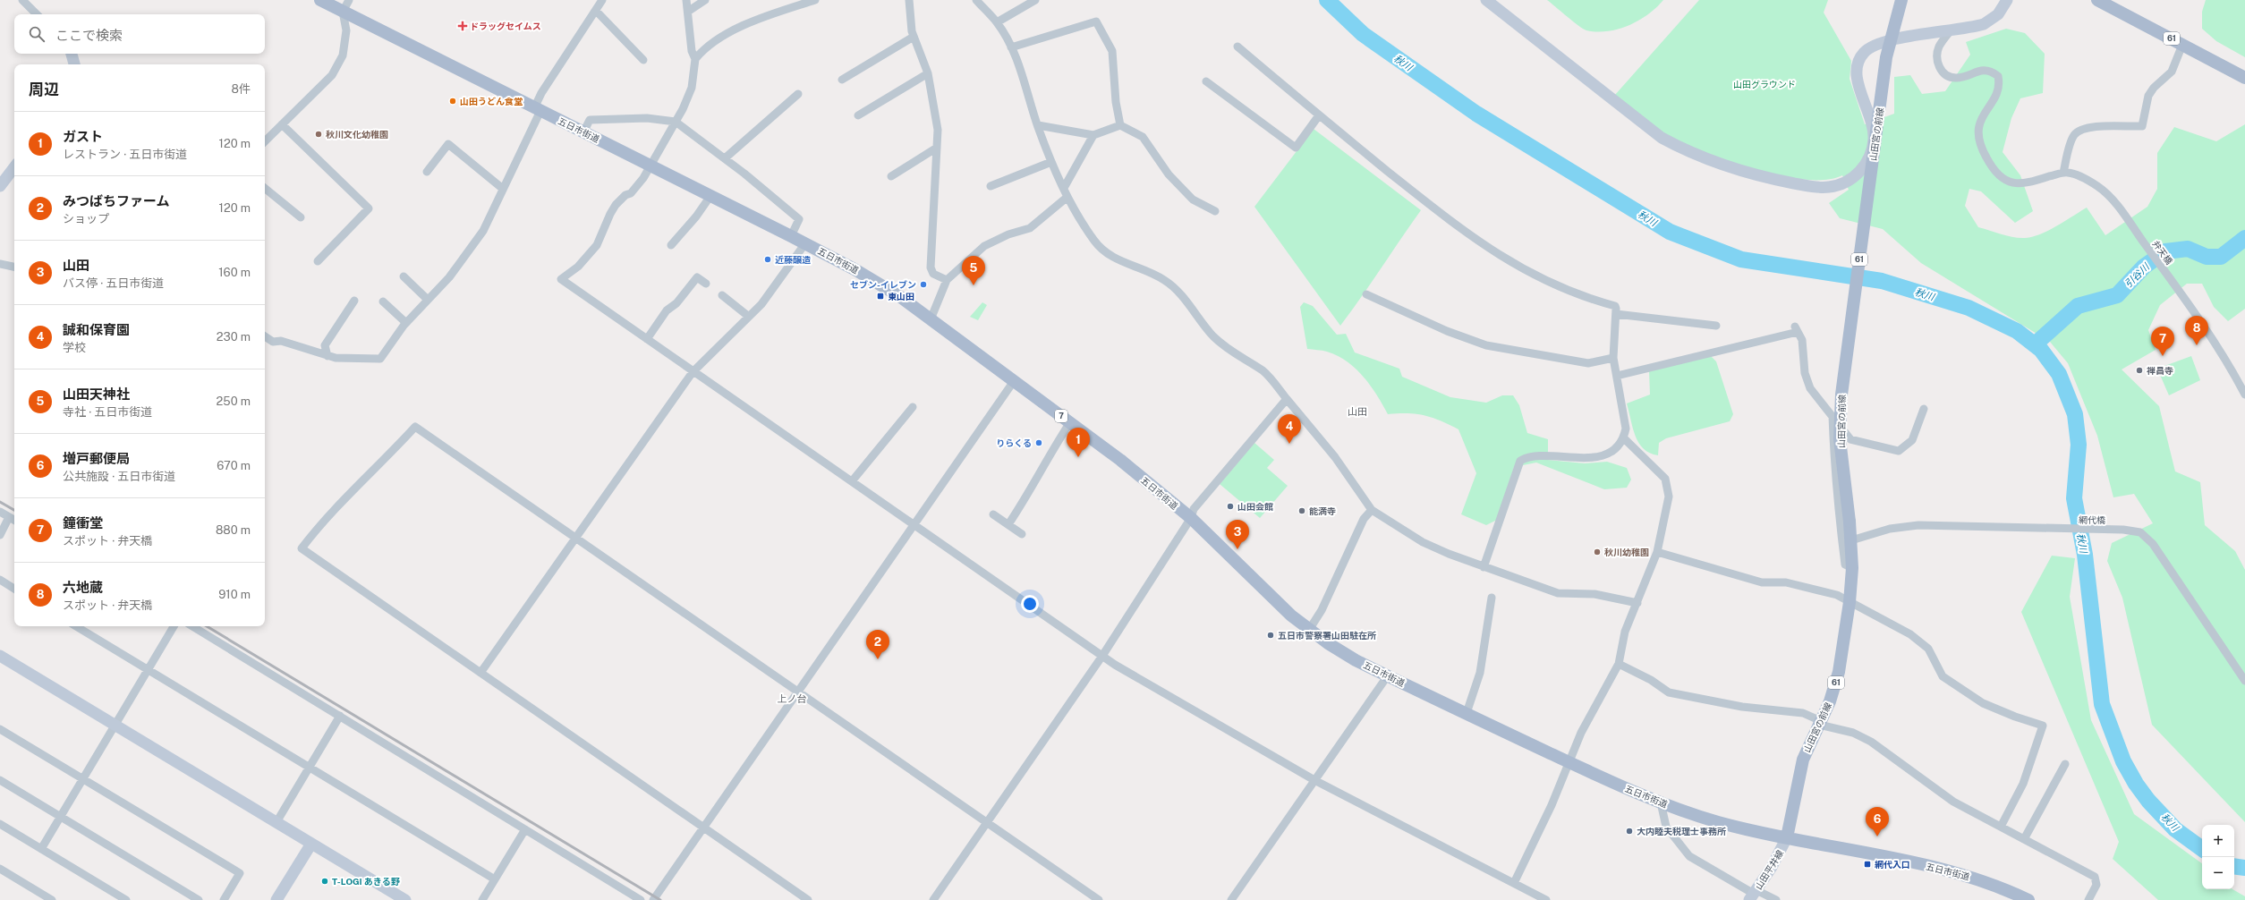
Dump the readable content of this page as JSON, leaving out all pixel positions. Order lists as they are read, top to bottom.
{
  "streets": {
    "main road": [
      "61",
      "五日市街道",
      "山田宮の前線",
      "7"
    ],
    "street": ["弁天橋", "網代橋", "山田平井線"]
  },
  "crossings": [
    ["五日市街道", "山田宮の前線"],
    ["五日市街道", "山田平井線"],
    ["山田宮の前線", "網代橋"],
    ["山田宮の前線", "山田平井線"]
  ],
  "districts": ["山田", "上ノ台"],
  "water": ["秋川", "引谷川"],
  "parks": ["山田グラウンド"],
  "places": {
    "health": ["ドラッグセイムス"],
    "other": [
      "山田うどん食堂",
      "秋川文化幼稚園",
      "近藤醸造",
      "セブン-イレブン",
      "禅昌寺",
      "りらくる",
      "山田会館",
      "能満寺",
      "秋川幼稚園",
      "五日市警察署山田駐在所",
      "大内睦夫税理士事務所",
      "T-LOGI あきる野"
    ],
    "transit": ["東山田", "網代入口"]
  },
  "page": {
    "search": "ここで検索",
    "heading": ["周辺", "8件"],
    "list": [
      {
        "mark": "1",
        "name": "ガスト",
        "note": "レストラン · 五日市街道",
        "value": "120 m"
      },
      {
        "mark": "2",
        "name": "みつばちファーム",
        "note": "ショップ",
        "value": "120 m"
      },
      {
        "mark": "3",
        "name": "山田",
        "note": "バス停 · 五日市街道",
        "value": "160 m"
      },
      {
        "mark": "4",
        "name": "誠和保育園",
        "note": "学校",
        "value": "230 m"
      },
      {
        "mark": "5",
        "name": "山田天神社",
        "note": "寺社 · 五日市街道",
        "value": "250 m"
      },
      {
        "mark": "6",
        "name": "増戸郵便局",
        "note": "公共施設 · 五日市街道",
        "value": "670 m"
      },
      {
        "mark": "7",
        "name": "鐘衝堂",
        "note": "スポット · 弁天橋",
        "value": "880 m"
      },
      {
        "mark": "8",
        "name": "六地蔵",
        "note": "スポット · 弁天橋",
        "value": "910 m"
      }
    ],
    "pins": [
      "5",
      "8",
      "7",
      "4",
      "1",
      "3",
      "2",
      "6"
    ],
    "map_buttons": ["+", "−"]
  }
}
